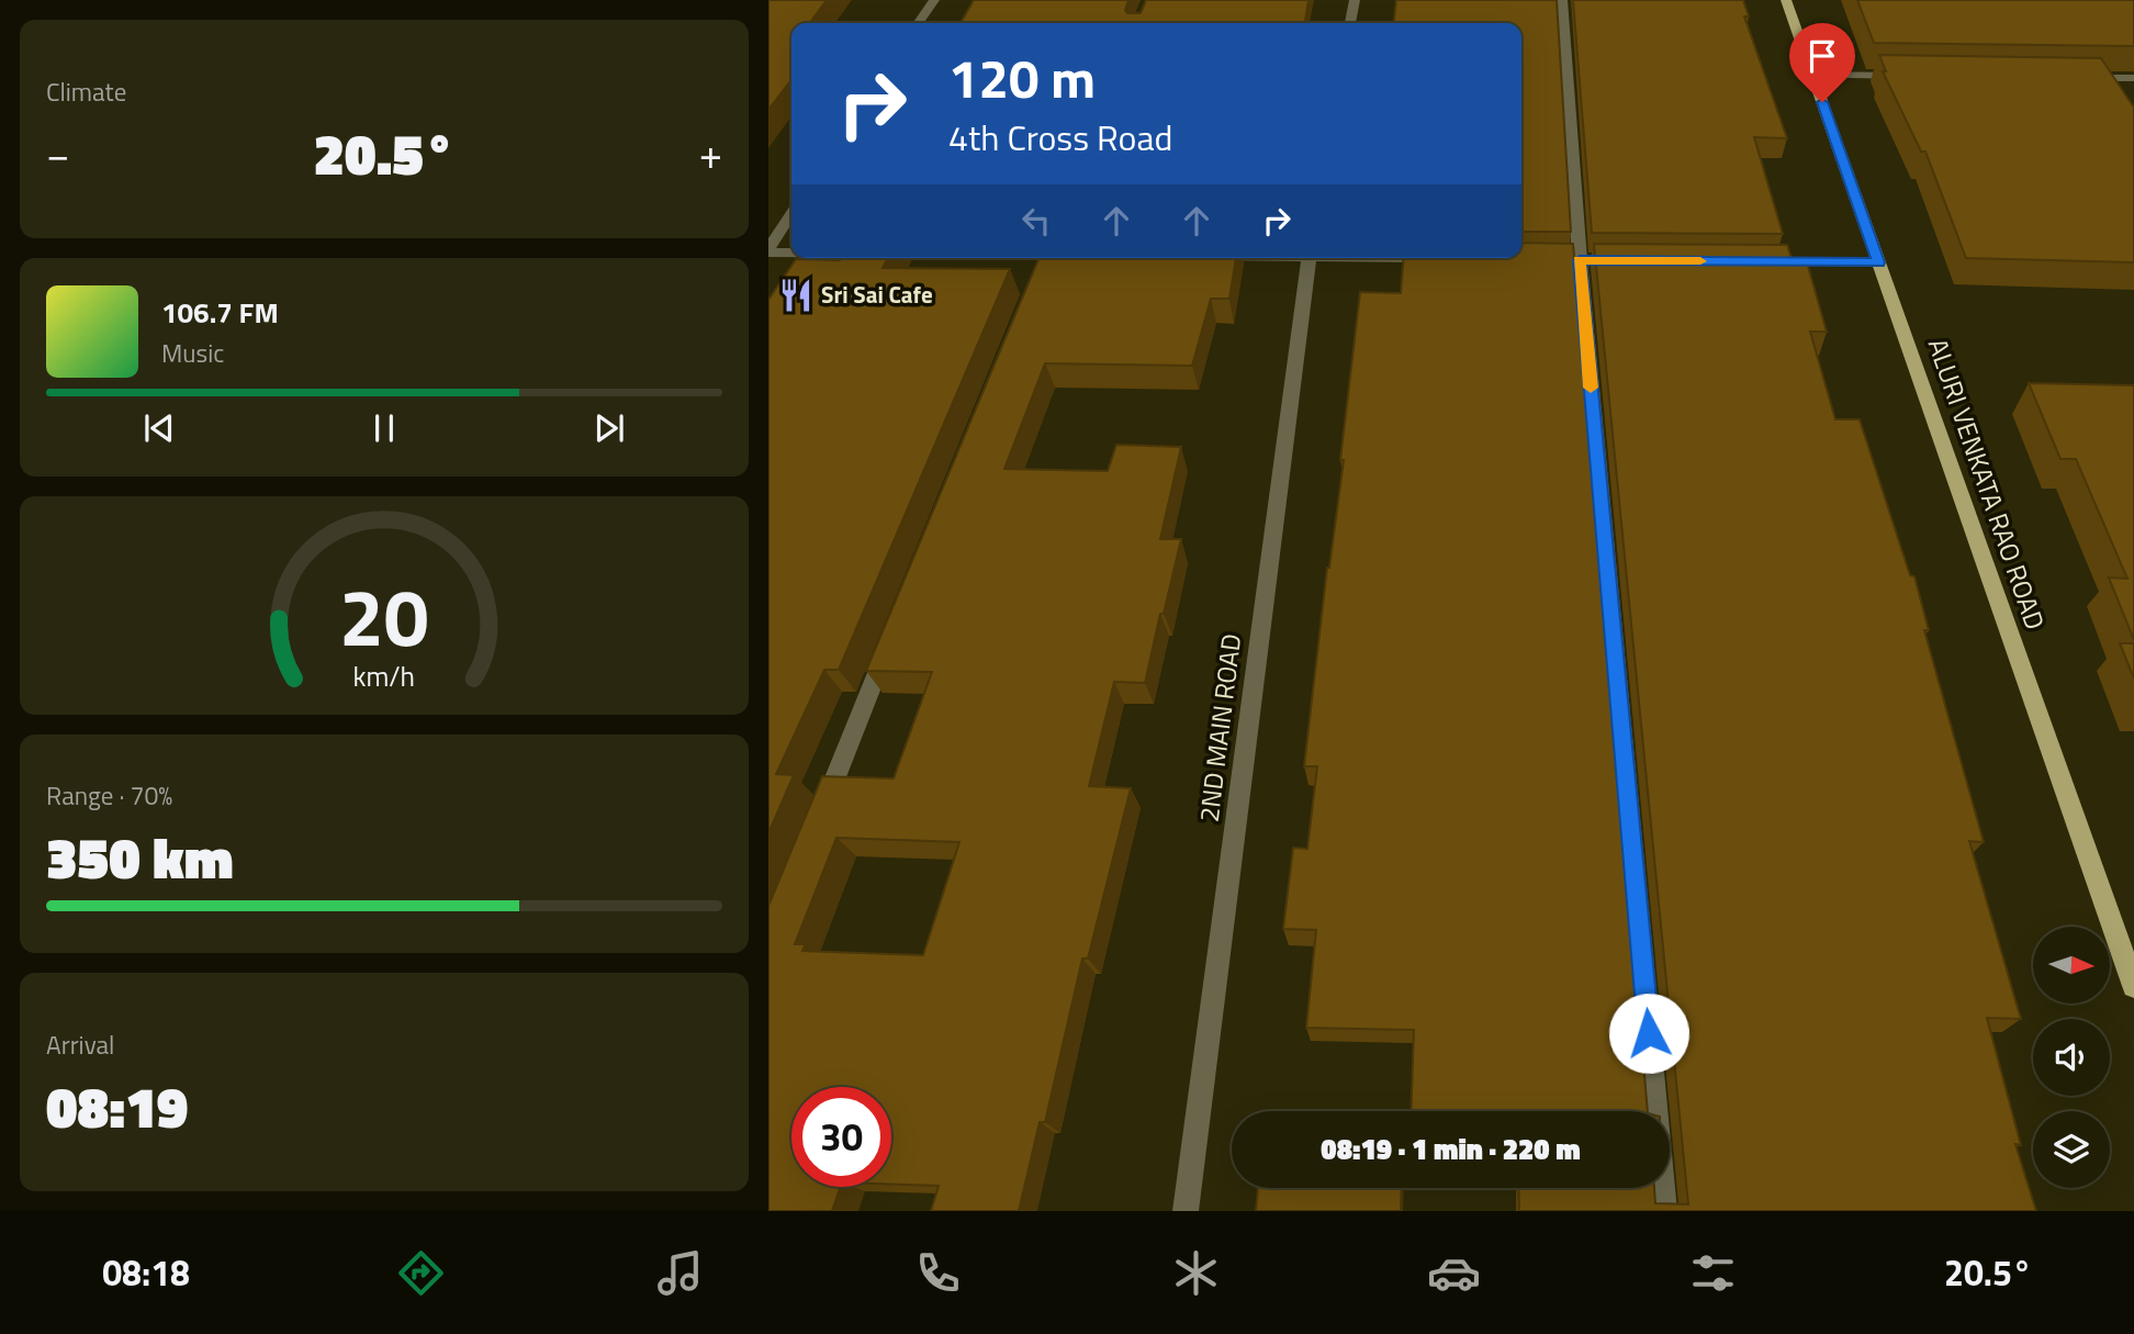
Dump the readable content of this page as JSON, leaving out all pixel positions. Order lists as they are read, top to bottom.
{
  "streets": {
    "main road": ["ALURI VENKATA RAO ROAD"],
    "street": ["2ND MAIN ROAD"]
  },
  "places": {
    "restaurant": ["Sri Sai Cafe"]
  },
  "north": "right",
  "page": {
    "tile": [
      "Climate",
      ["Range · 70%", "350 km"],
      ["Arrival", "08:19"]
    ],
    "turn": ["120 m", "4th Cross Road"],
    "heat": ["−", "20.5°", "+"],
    "song": ["106.7 FM", "Music"],
    "limit": "30",
    "trip": "08:19 · 1 min · 220 m",
    "tabs": ["08:18", "20.5°"],
    "gauge": ["20", "km/h"]
  }
}
